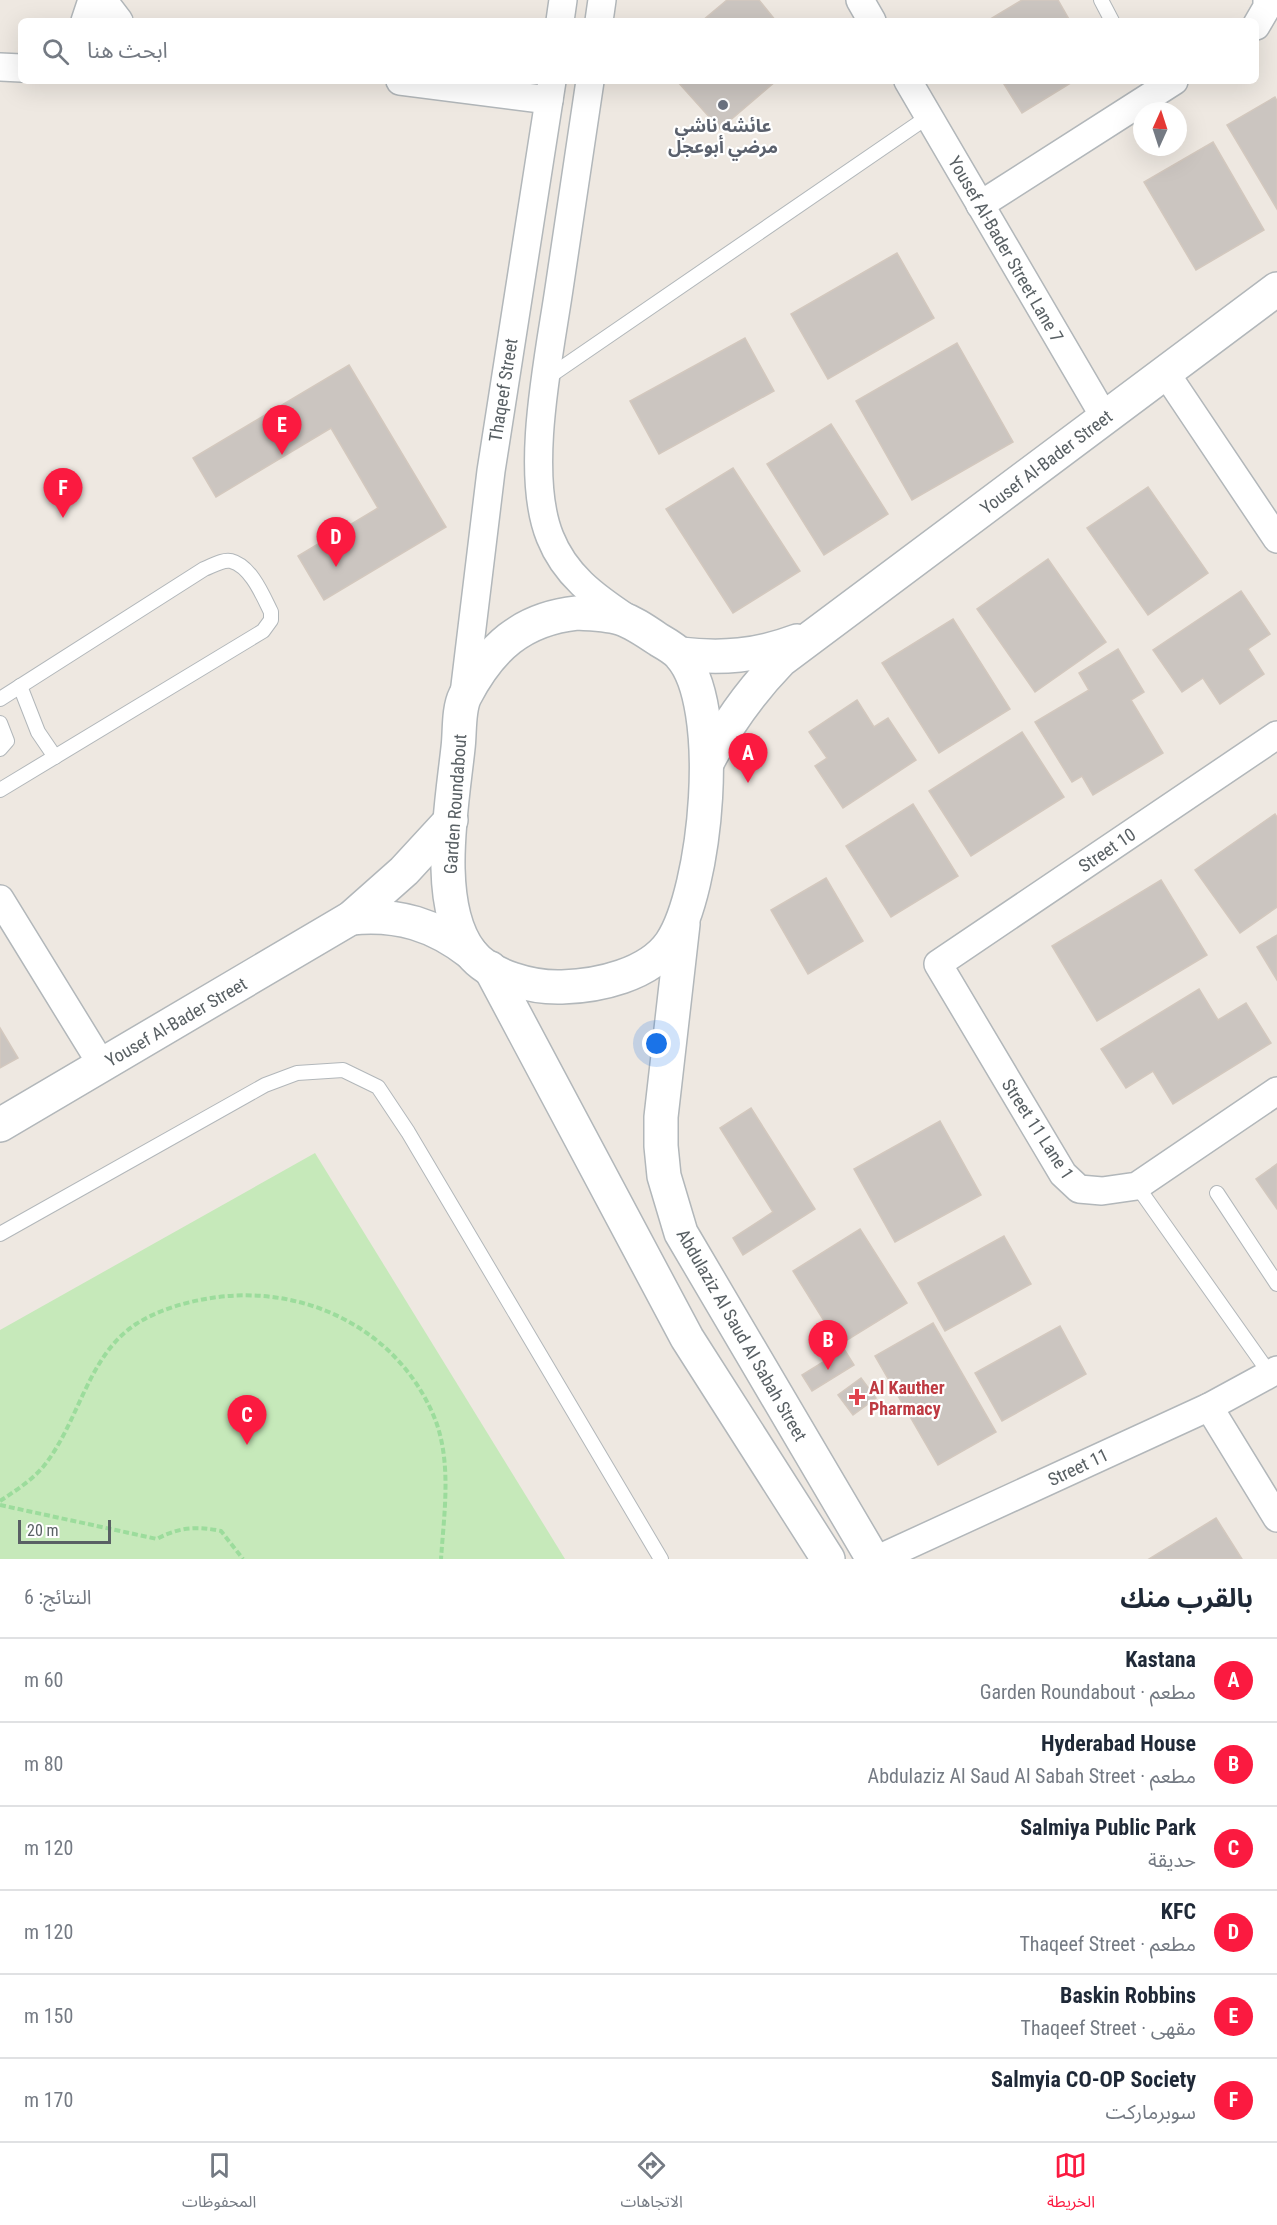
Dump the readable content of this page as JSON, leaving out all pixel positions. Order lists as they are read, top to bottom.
{
  "streets": {
    "street": [
      "Yousef Al-Bader Street Lane 7",
      "Thaqeef Street",
      "Yousef Al-Bader Street",
      "Garden Roundabout",
      "Street 10",
      "Street 11 Lane 1",
      "Abdulaziz Al Saud Al Sabah Street",
      "Street 11"
    ]
  },
  "crossings": [
    ["Yousef Al-Bader Street Lane 7", "Yousef Al-Bader Street"],
    ["Thaqeef Street", "Garden Roundabout"],
    ["Yousef Al-Bader Street", "Garden Roundabout"],
    ["Garden Roundabout", "Abdulaziz Al Saud Al Sabah Street"],
    ["Street 10", "Street 11 Lane 1"]
  ],
  "places": {
    "other": ["عائشه ناشي مرضي أبوعجل"],
    "health": ["Al Kauther Pharmacy"]
  },
  "scale_bar": "20 m",
  "north": "top",
  "page": {
    "search": "ابحث هنا",
    "pins": [
      "E",
      "F",
      "D",
      "A",
      "B",
      "C"
    ],
    "scale": "20 m",
    "heading": ["بالقرب منك", "النتائج: 6"],
    "list": [
      {
        "mark": "A",
        "name": "Kastana",
        "note": "مطعم · Garden Roundabout",
        "value": "60 m"
      },
      {
        "mark": "B",
        "name": "Hyderabad House",
        "note": "مطعم · Abdulaziz Al Saud Al Sabah Street",
        "value": "80 m"
      },
      {
        "mark": "C",
        "name": "Salmiya Public Park",
        "note": "حديقة",
        "value": "120 m"
      },
      {
        "mark": "D",
        "name": "KFC",
        "note": "مطعم · Thaqeef Street",
        "value": "120 m"
      },
      {
        "mark": "E",
        "name": "Baskin Robbins",
        "note": "مقهى · Thaqeef Street",
        "value": "150 m"
      },
      {
        "mark": "F",
        "name": "Salmyia CO-OP Society",
        "note": "سوبرماركت",
        "value": "170 m"
      }
    ],
    "nav": ["الخريطة", "الاتجاهات", "المحفوظات"]
  }
}
